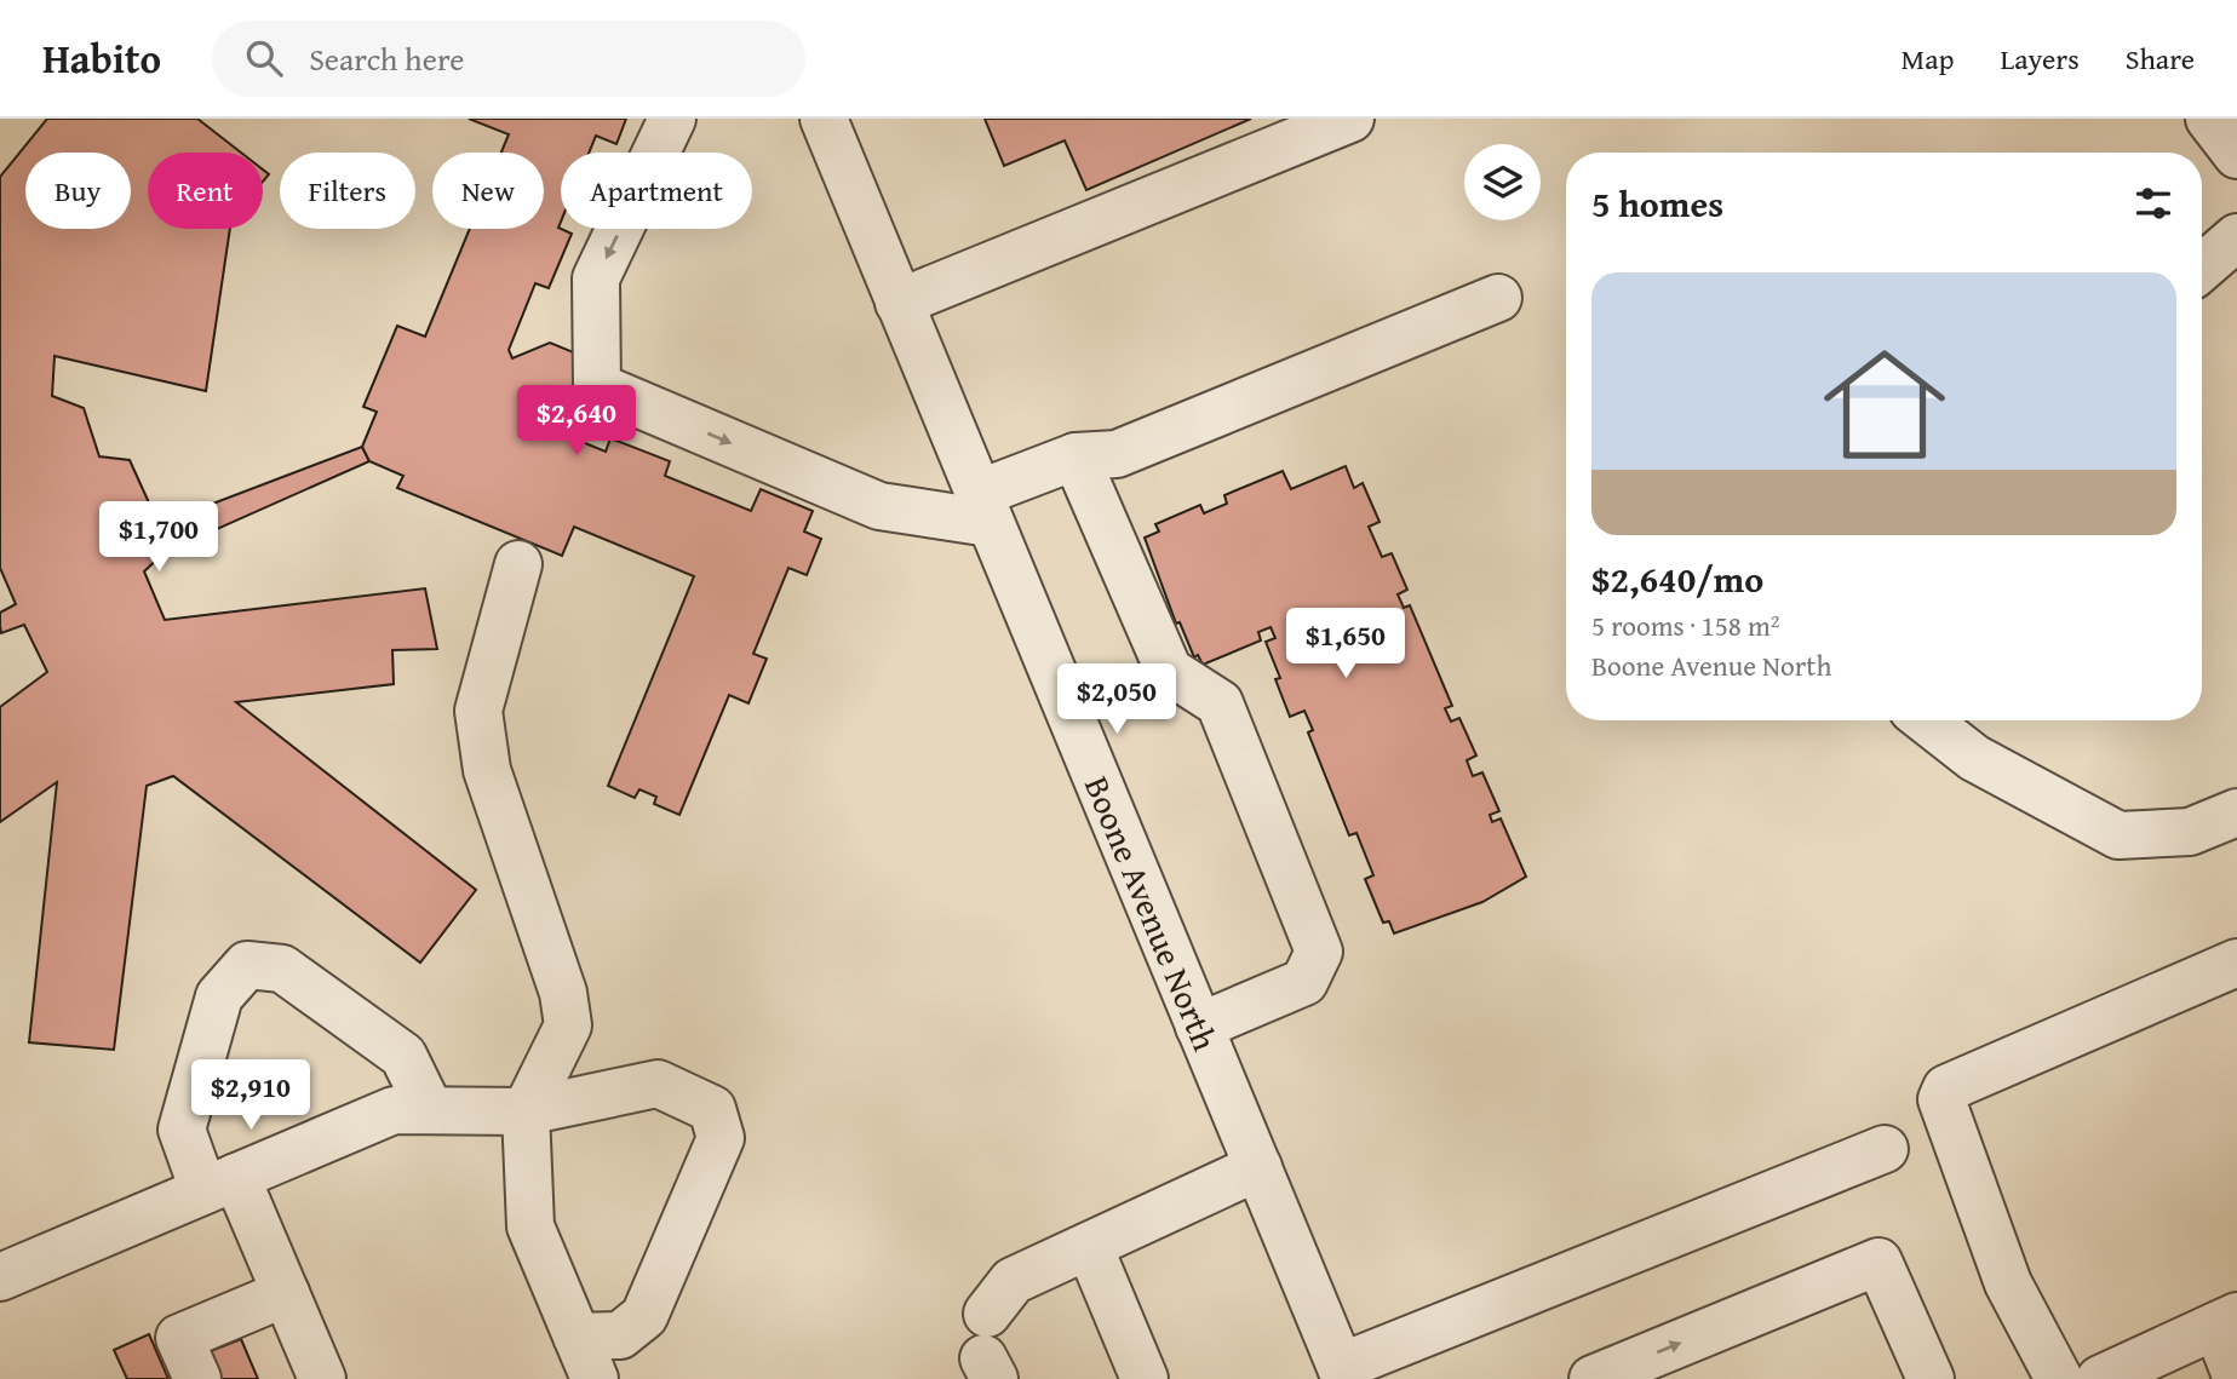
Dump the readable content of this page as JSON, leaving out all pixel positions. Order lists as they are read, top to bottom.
{
  "streets": {
    "street": ["Boone Avenue North"]
  },
  "page": {
    "header": "Habito",
    "search": "Search here",
    "nav": ["Map", "Layers", "Share"],
    "chip": [
      "Buy",
      "Rent",
      "Filters",
      "New",
      "Apartment"
    ],
    "heading": "5 homes",
    "list": [
      {
        "name": "$2,640/mo",
        "note": "5 rooms · 158 m² · Boone Avenue North"
      }
    ],
    "price": [
      "$2,640",
      "$1,700",
      "$1,650",
      "$2,050",
      "$2,910"
    ]
  }
}
